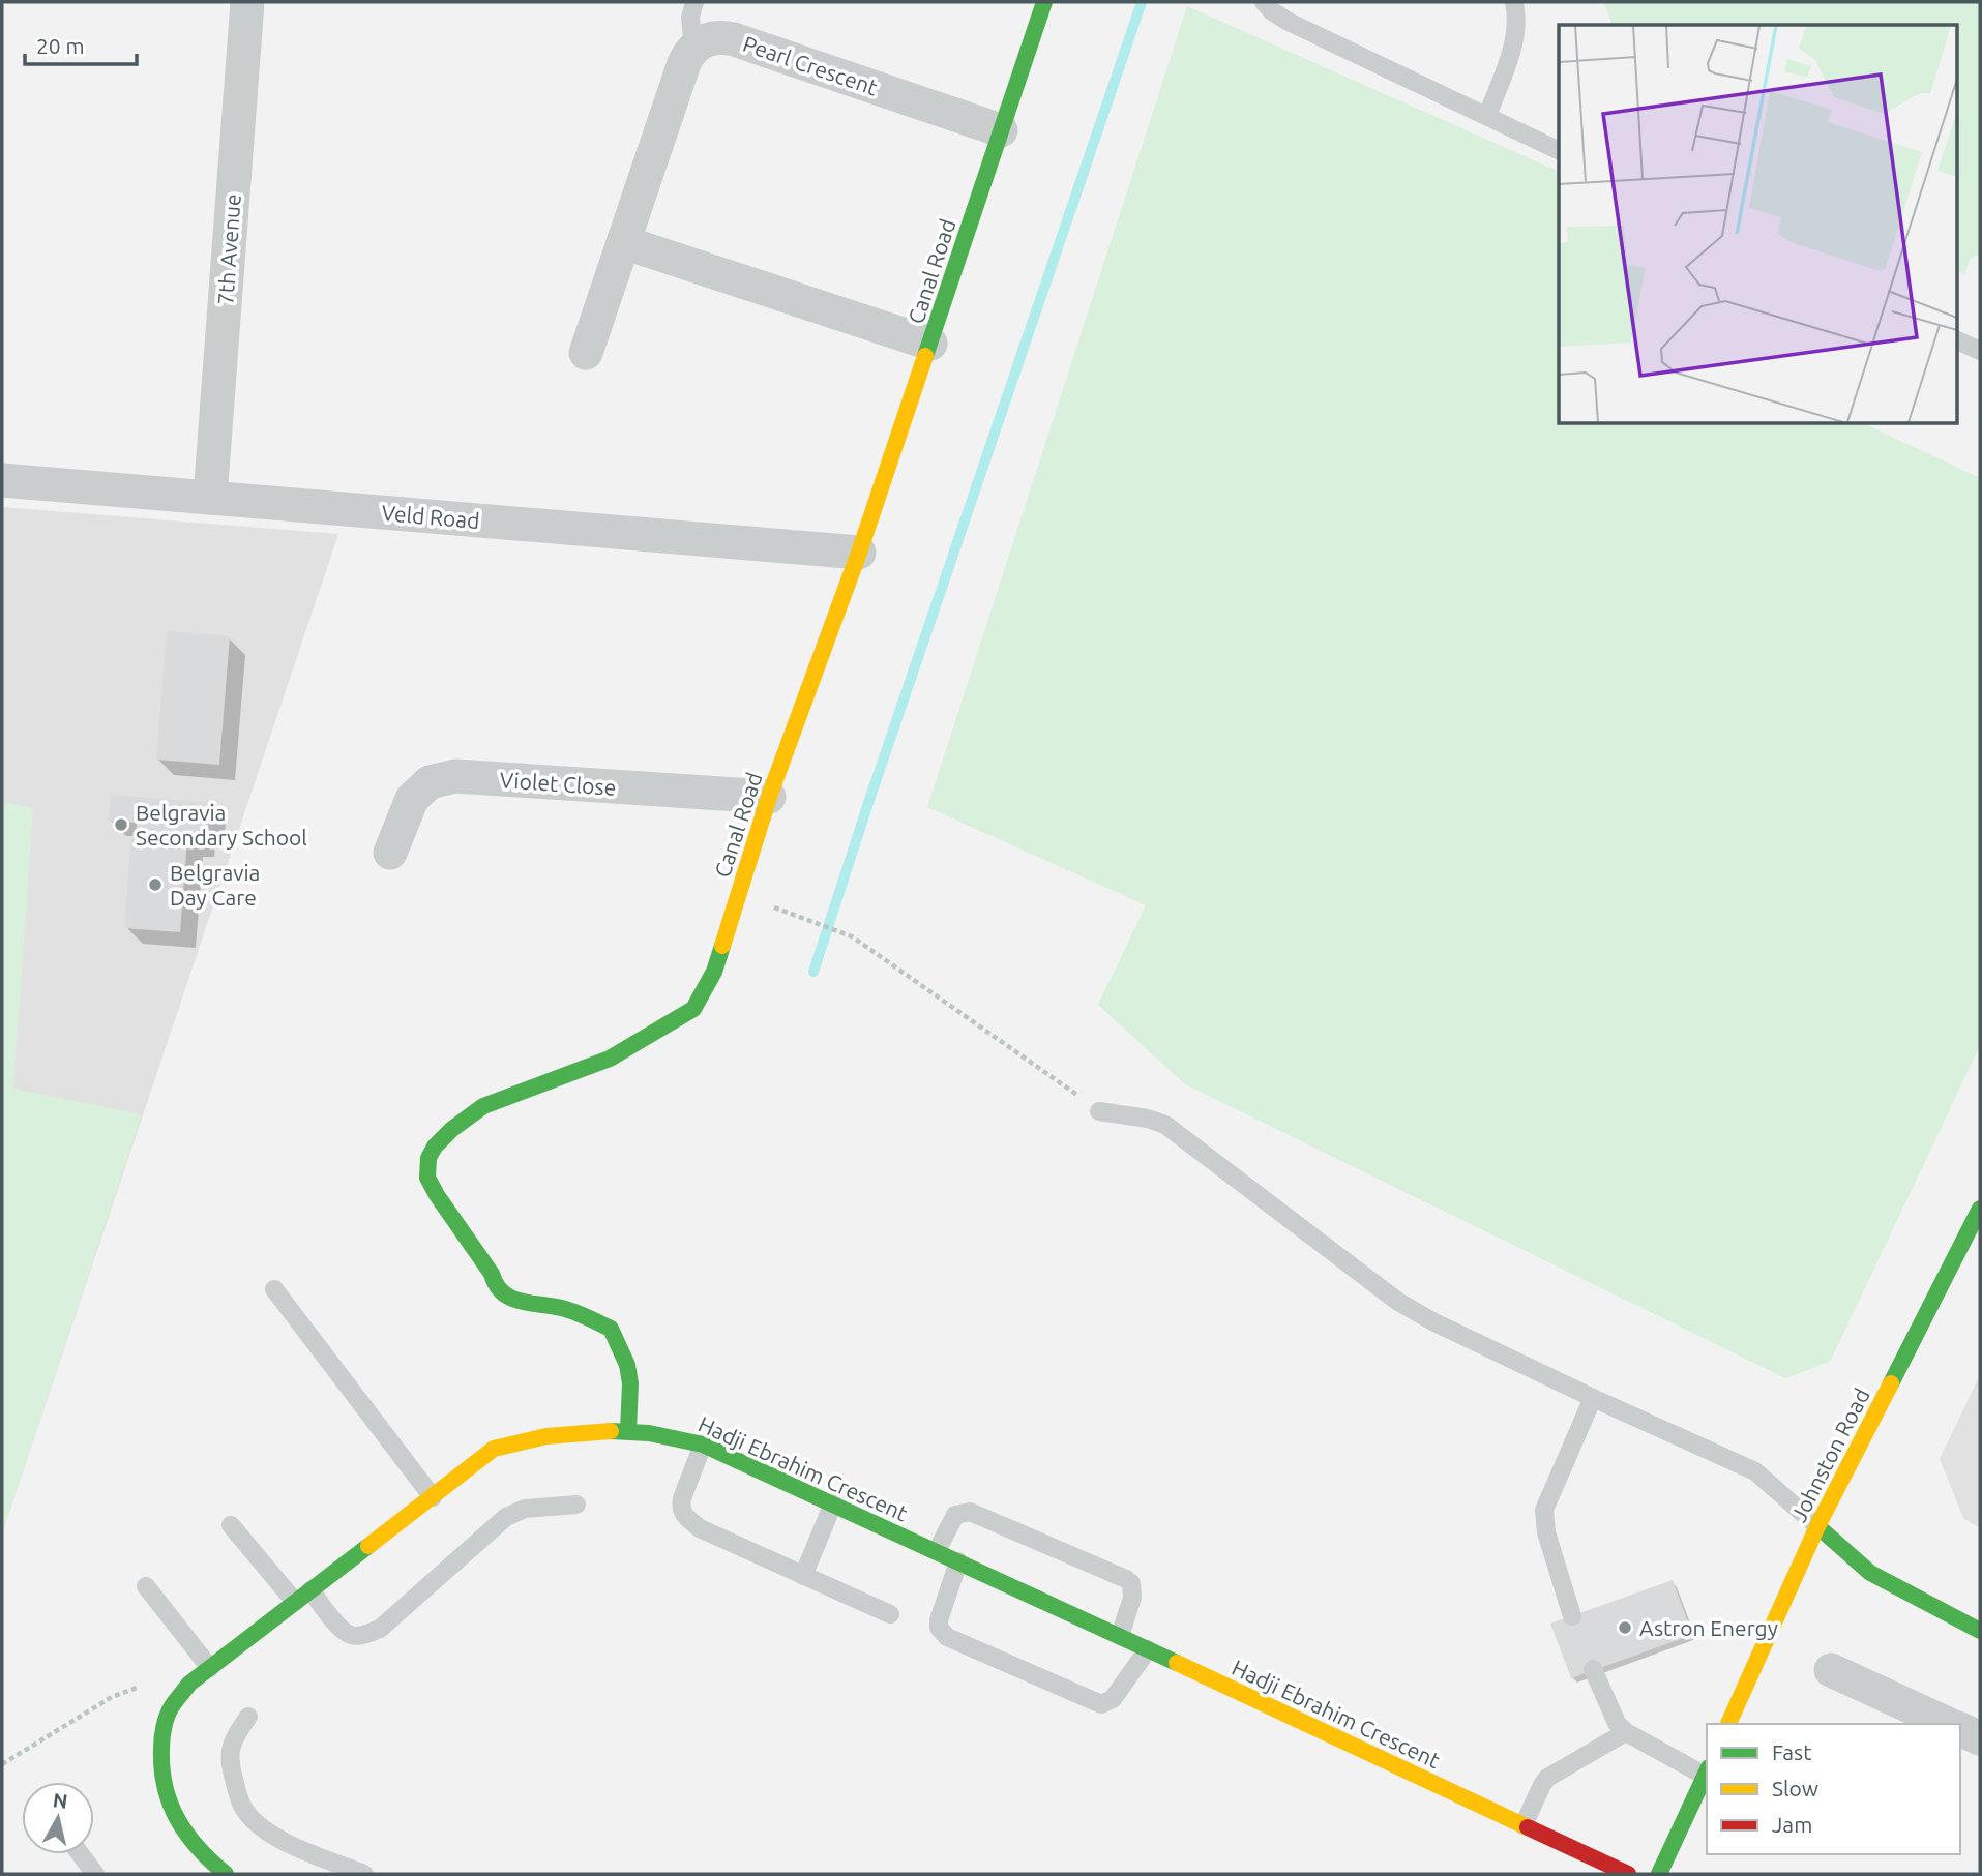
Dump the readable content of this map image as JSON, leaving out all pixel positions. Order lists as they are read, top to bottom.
{
  "streets": {
    "street": [
      "Pearl Crescent",
      "7th Avenue",
      "Canal Road",
      "Veld Road",
      "Violet Close",
      "Johnston Road",
      "Hadji Ebrahim Crescent"
    ]
  },
  "crossings": [
    ["Pearl Crescent", "Canal Road"],
    ["7th Avenue", "Veld Road"],
    ["Canal Road", "Veld Road"],
    ["Canal Road", "Violet Close"],
    ["Canal Road", "Hadji Ebrahim Crescent"]
  ],
  "places": ["Belgravia Secondary School", "Belgravia Day Care", "Astron Energy"],
  "legend": ["Fast", "Slow", "Jam"],
  "scale_bar": "20 m",
  "north": "top"
}
